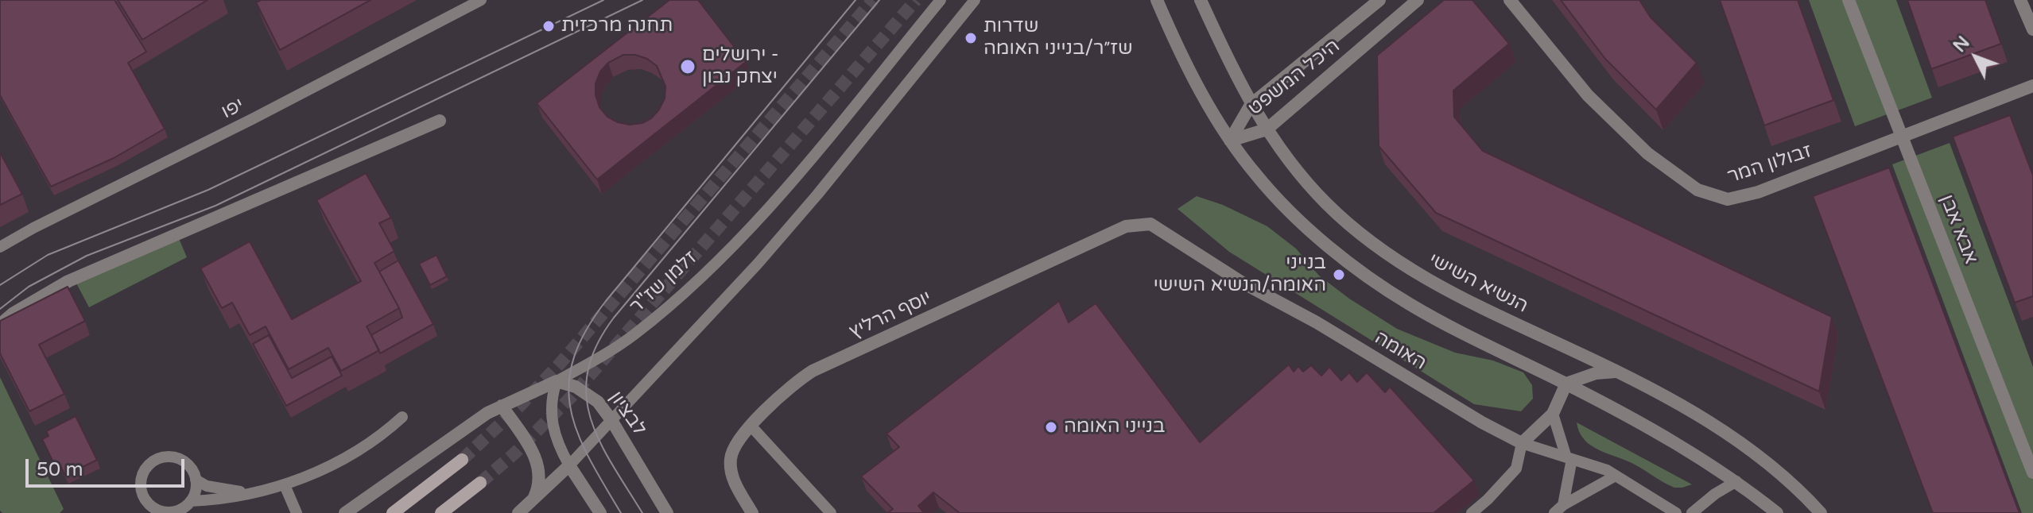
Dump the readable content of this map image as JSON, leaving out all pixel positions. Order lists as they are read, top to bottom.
{
  "streets": {
    "street": [
      "היכל המשפט",
      "זבולון המר",
      "אבא אבן",
      "זלמן שז\"ר",
      "הנשיא השישי",
      "יוסף הרליץ",
      "האומה",
      "לבציון"
    ],
    "lane": ["יפו"]
  },
  "crossings": [
    ["היכל המשפט", "הנשיא השישי"],
    ["זבולון המר", "אבא אבן"],
    ["זלמן שז\"ר", "לבציון"],
    ["יוסף הרליץ", "האומה"]
  ],
  "places": [
    "תחנה מרכזית",
    "שדרות שז״ר/בנייני האומה",
    "ירושלים - יצחק נבון",
    "בנייני האומה/הנשיא השישי",
    "בנייני האומה"
  ],
  "scale_bar": "50 m",
  "north": "top left"
}
